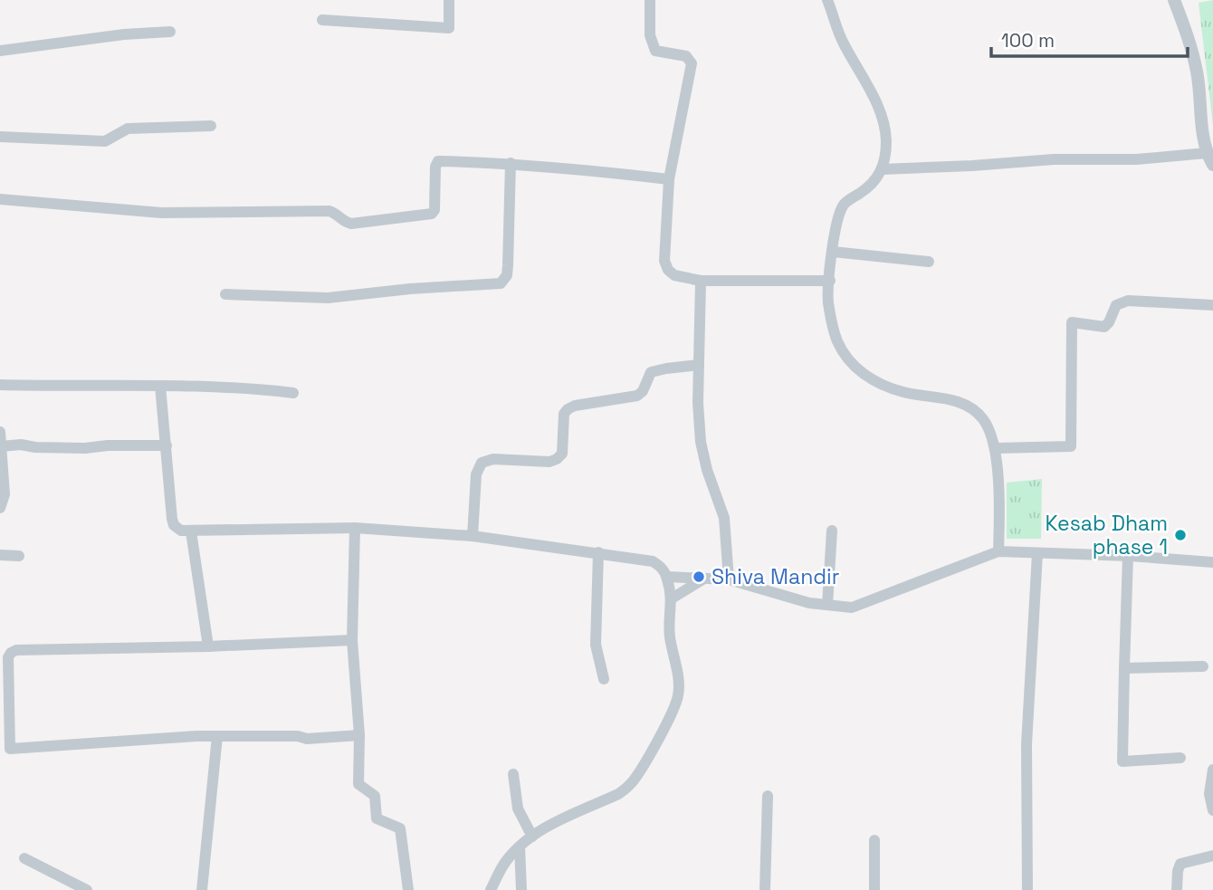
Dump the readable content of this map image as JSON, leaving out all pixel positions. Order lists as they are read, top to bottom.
{
  "places": ["Kesab Dham phase 1", "Shiva Mandir"],
  "scale_bar": "100 m"
}
